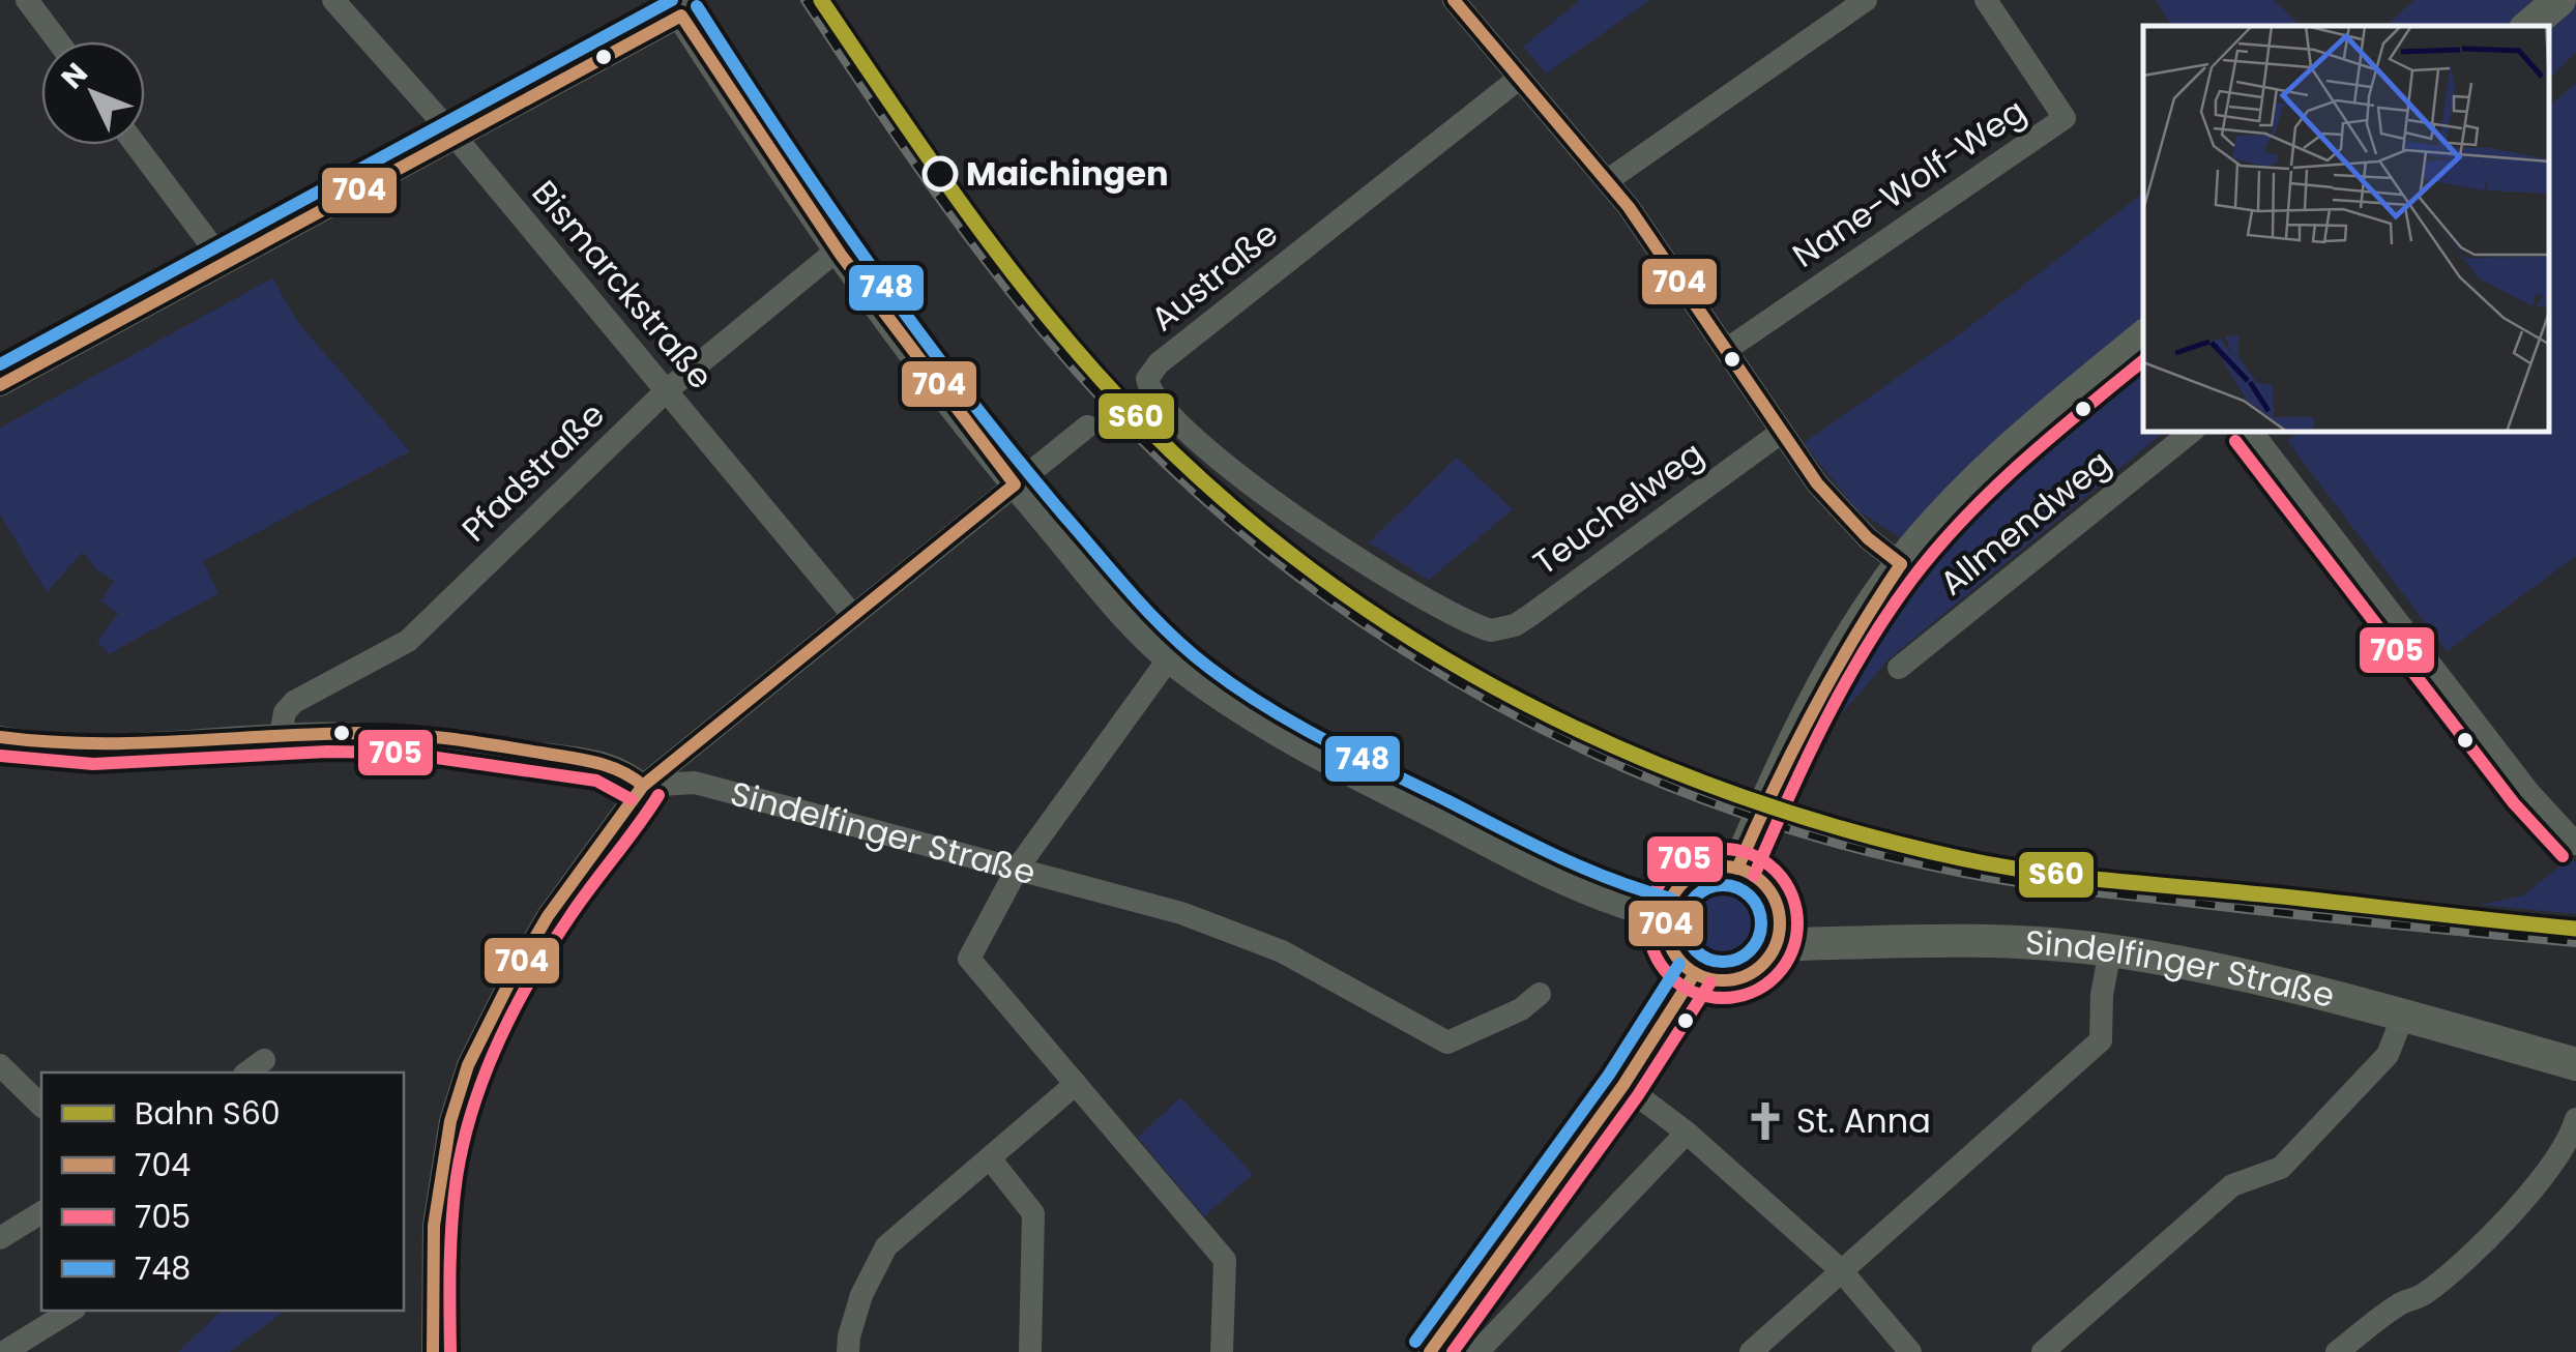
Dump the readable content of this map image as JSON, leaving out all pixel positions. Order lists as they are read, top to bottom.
{
  "streets": {
    "main road": ["Sindelfinger Straße"],
    "street": [
      "Nane-Wolf-Weg",
      "Austraße",
      "Bismarckstraße",
      "Pfadstraße",
      "Teuchelweg",
      "Allmendweg"
    ]
  },
  "crossings": [
    ["Austraße", "Teuchelweg"],
    ["Bismarckstraße", "Pfadstraße"]
  ],
  "places": {
    "other": ["Maichingen"],
    "church": ["St. Anna"]
  },
  "lines": [
    "rail line S60",
    "transit line 704",
    "transit line 748",
    "transit line 705"
  ],
  "legend": [
    "Bahn S60",
    "704",
    "705",
    "748"
  ],
  "north": "top left"
}
